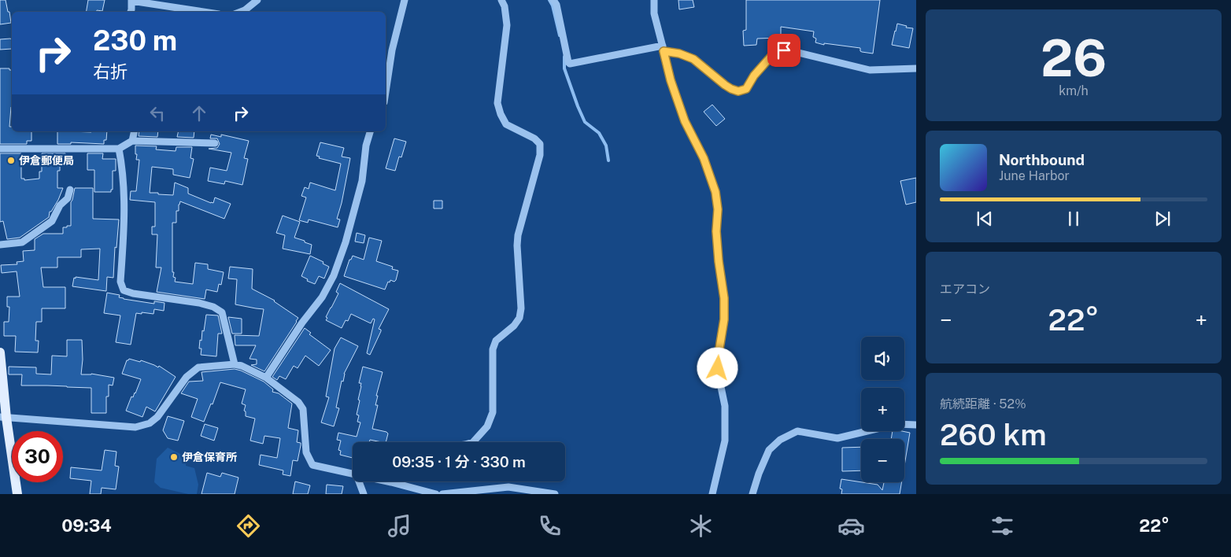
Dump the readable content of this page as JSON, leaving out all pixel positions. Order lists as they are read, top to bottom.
{
  "places": ["伊倉郵便局", "伊倉保育所"],
  "page": {
    "tile": [
      ["26", "km/h"],
      "エアコン",
      ["航続距離 · 52%", "260 km"]
    ],
    "turn": ["230 m", "右折"],
    "song": ["Northbound", "June Harbor"],
    "heat": ["−", "22°", "+"],
    "map_buttons": ["+", "−"],
    "limit": "30",
    "trip": "09:35 · 1 分 · 330 m",
    "tabs": ["09:34", "22°"]
  }
}
